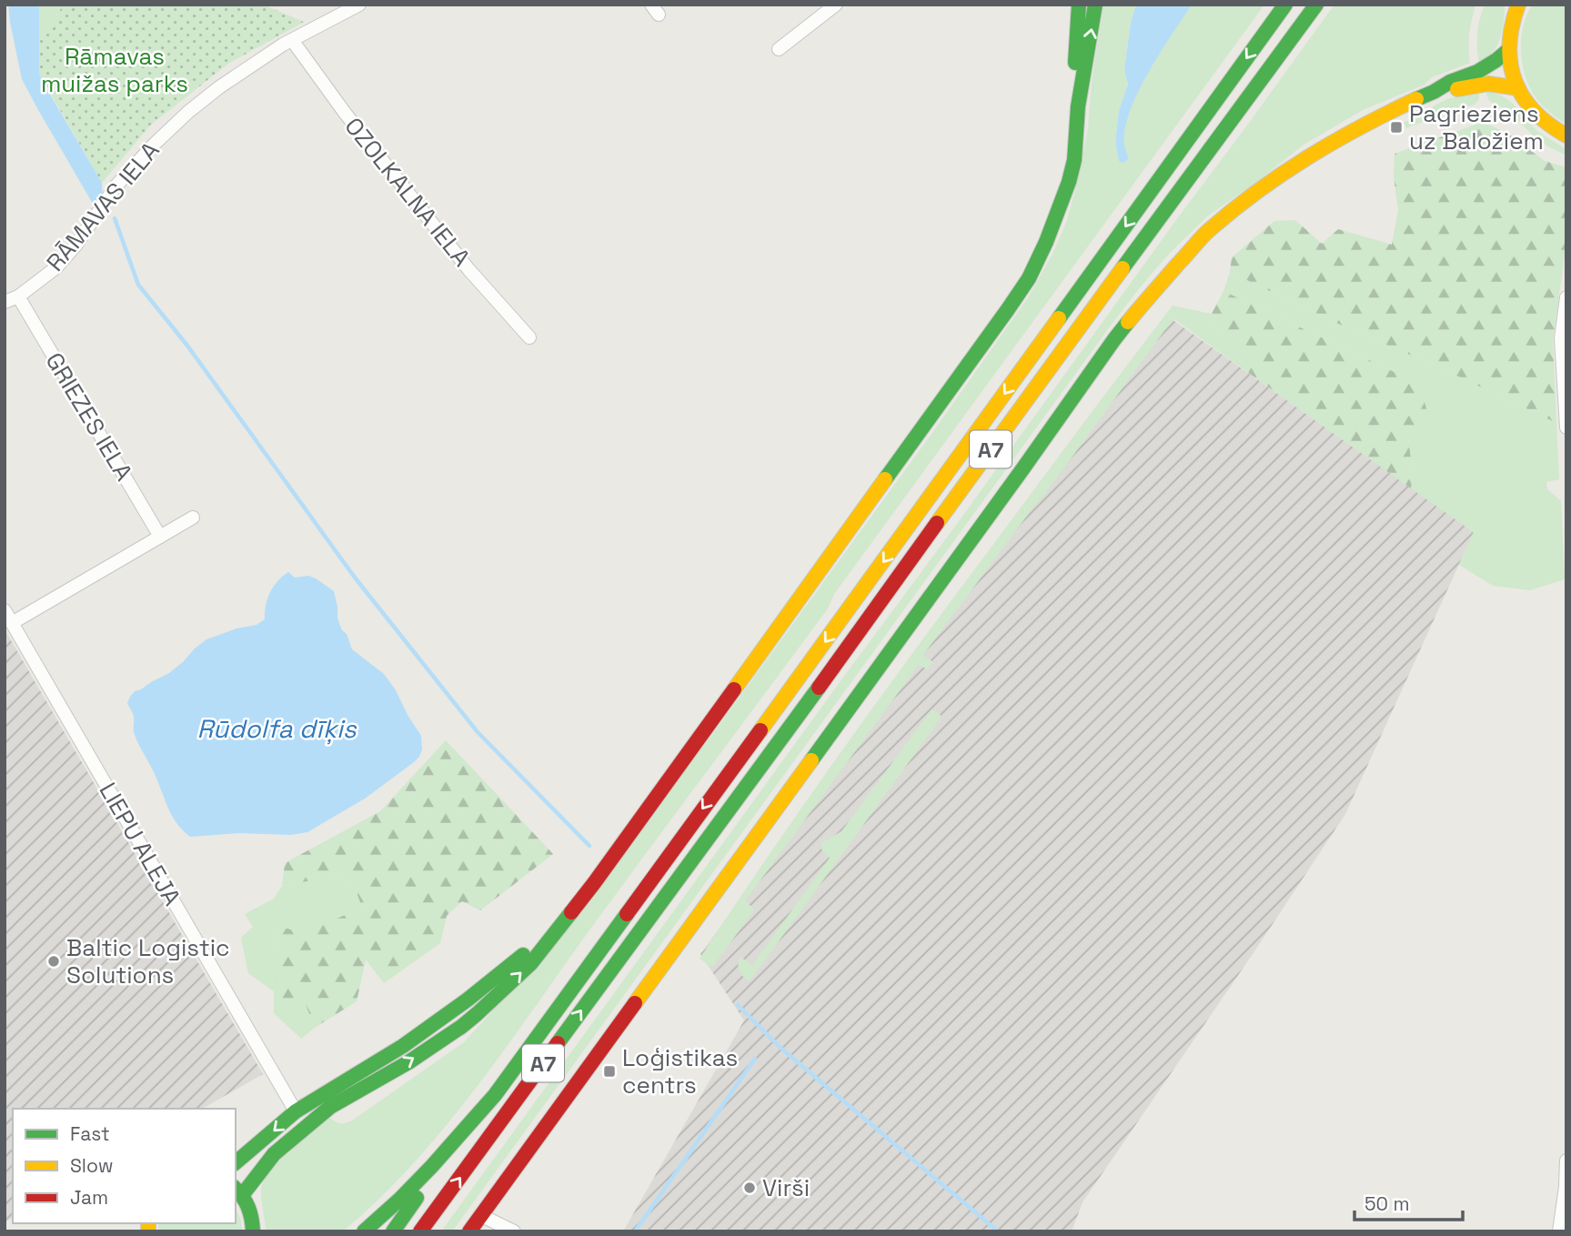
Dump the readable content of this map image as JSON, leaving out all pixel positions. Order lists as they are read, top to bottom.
{
  "streets": {
    "main road": ["A7"],
    "street": [
      "OZOLKALNA IELA",
      "RĀMAVAS IELA",
      "GRIEZES IELA",
      "LIEPU ALEJA"
    ]
  },
  "crossings": [
    ["OZOLKALNA IELA", "RĀMAVAS IELA"],
    ["RĀMAVAS IELA", "GRIEZES IELA"]
  ],
  "water": ["Rūdolfa dīķis"],
  "parks": ["Rāmavas muižas parks"],
  "places": {
    "transit": ["Pagrieziens uz Baložiem", "Loģistikas centrs"],
    "other": ["Baltic Logistic Solutions", "Virši"]
  },
  "legend": ["Fast", "Slow", "Jam"],
  "scale_bar": "50 m"
}
